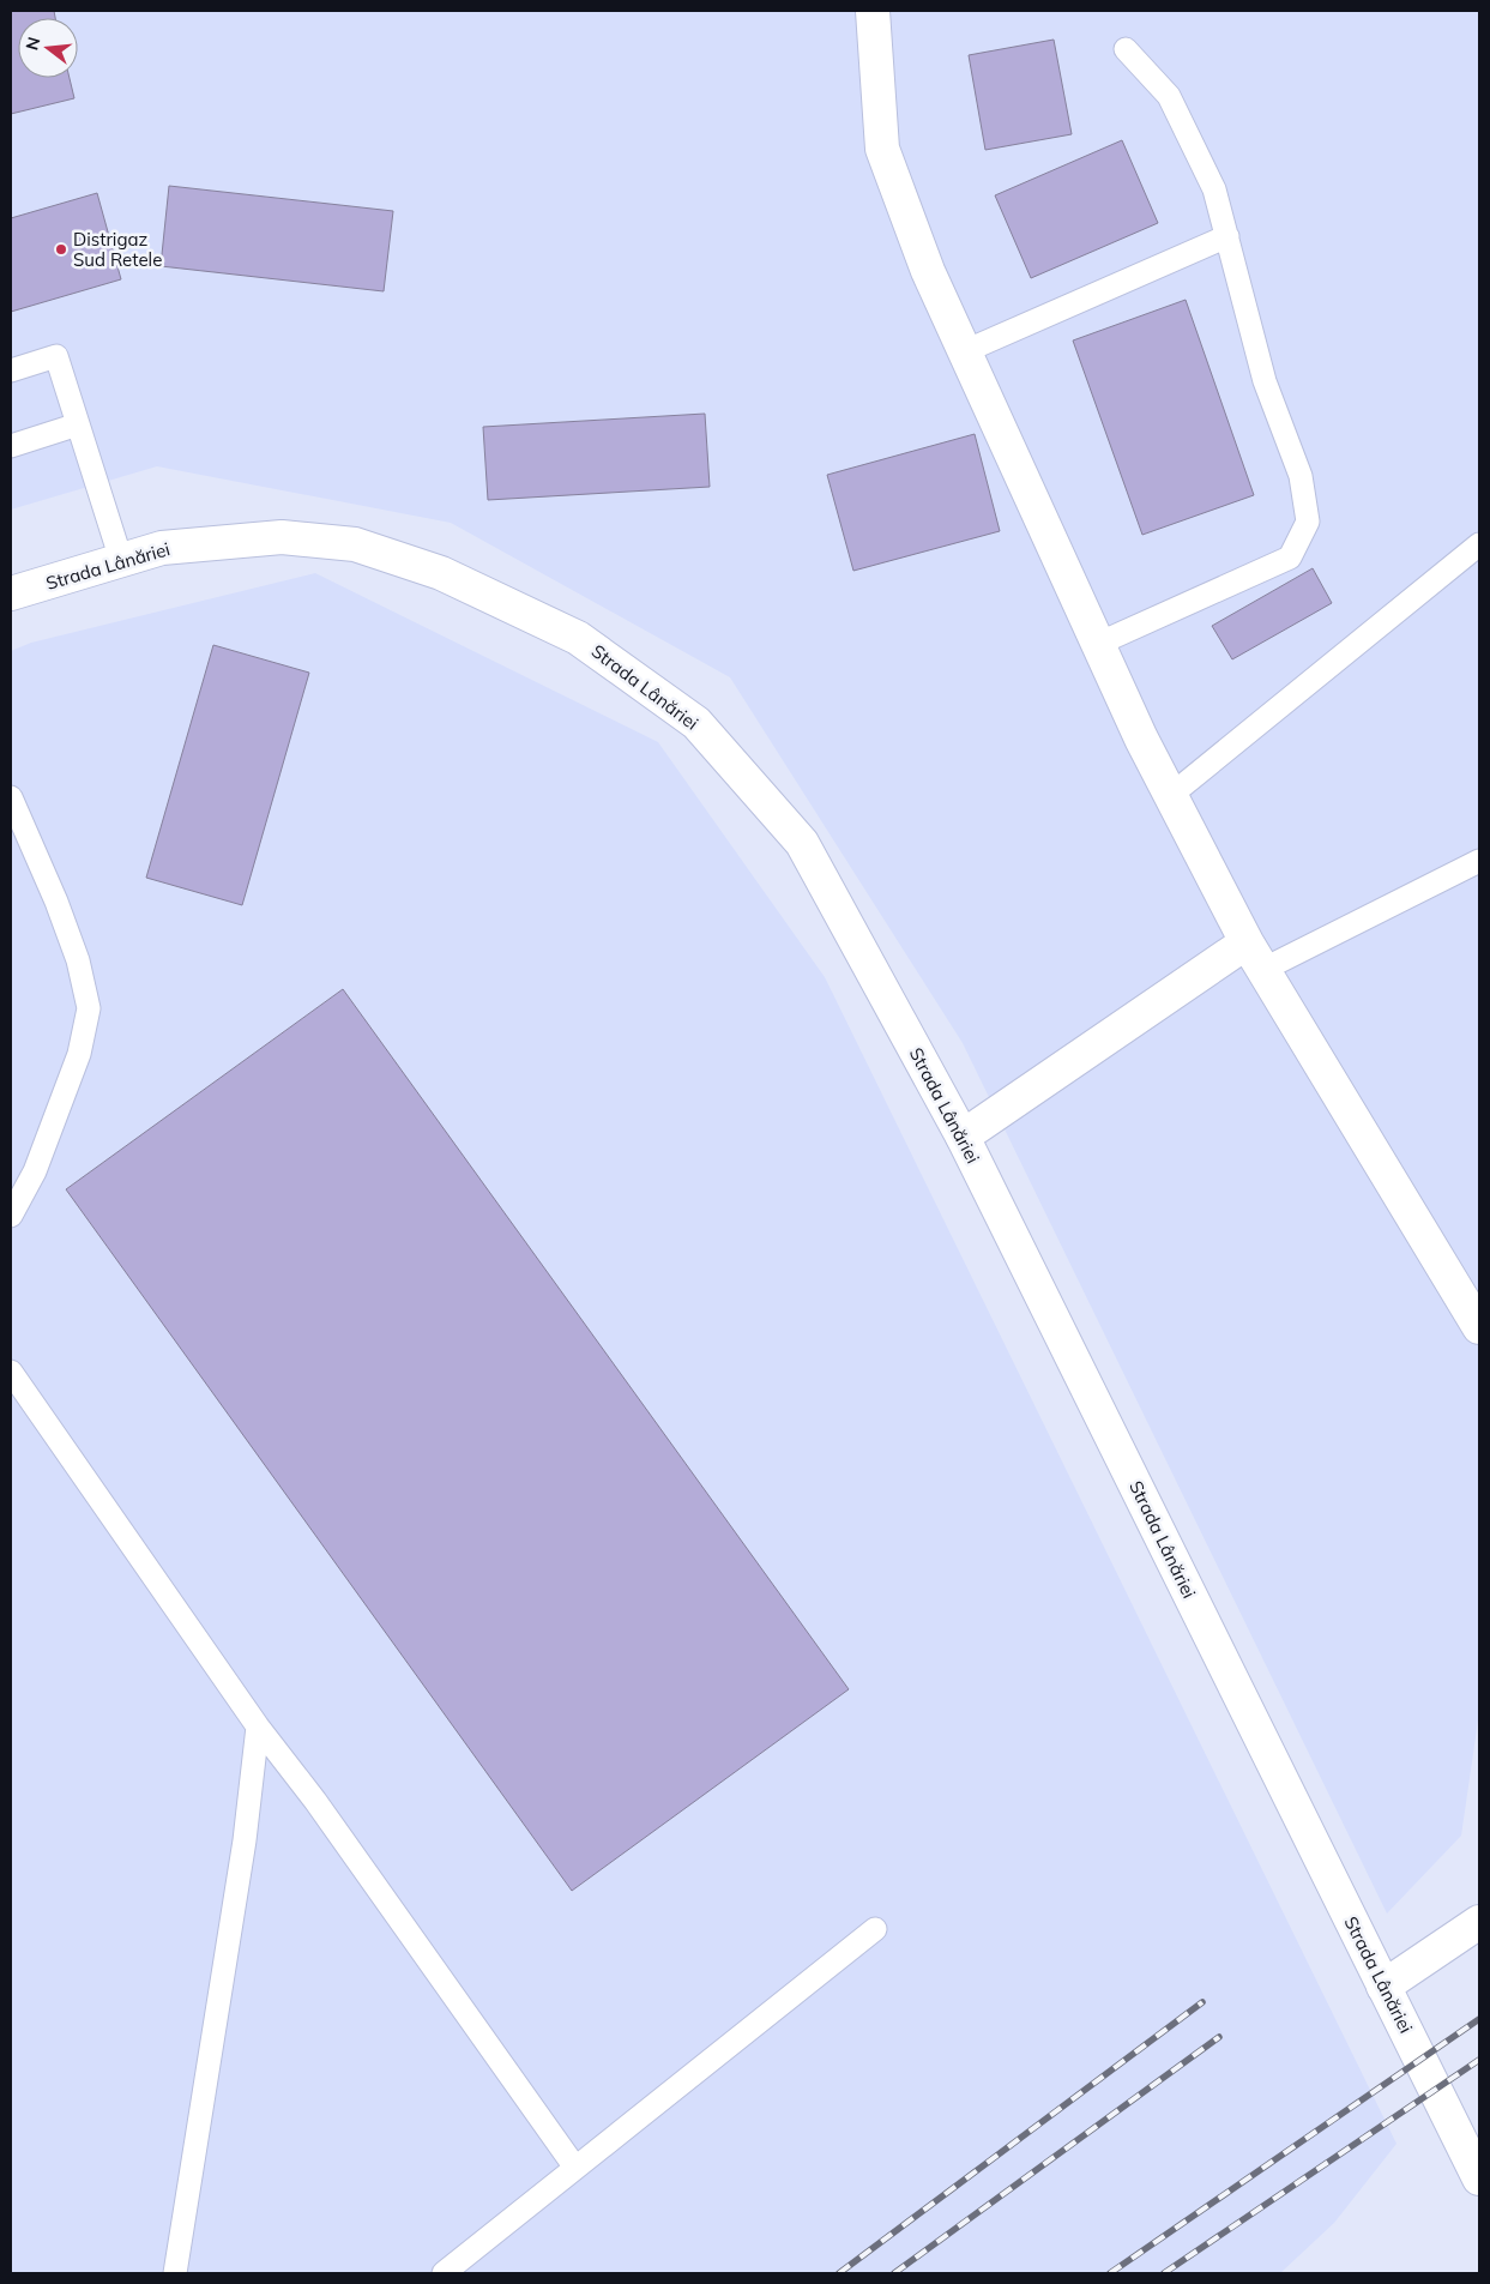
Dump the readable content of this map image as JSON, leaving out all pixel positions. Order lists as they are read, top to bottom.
{
  "streets": {
    "street": ["Strada Lânăriei"]
  },
  "places": ["Distrigaz Sud Retele"],
  "north": "left"
}
